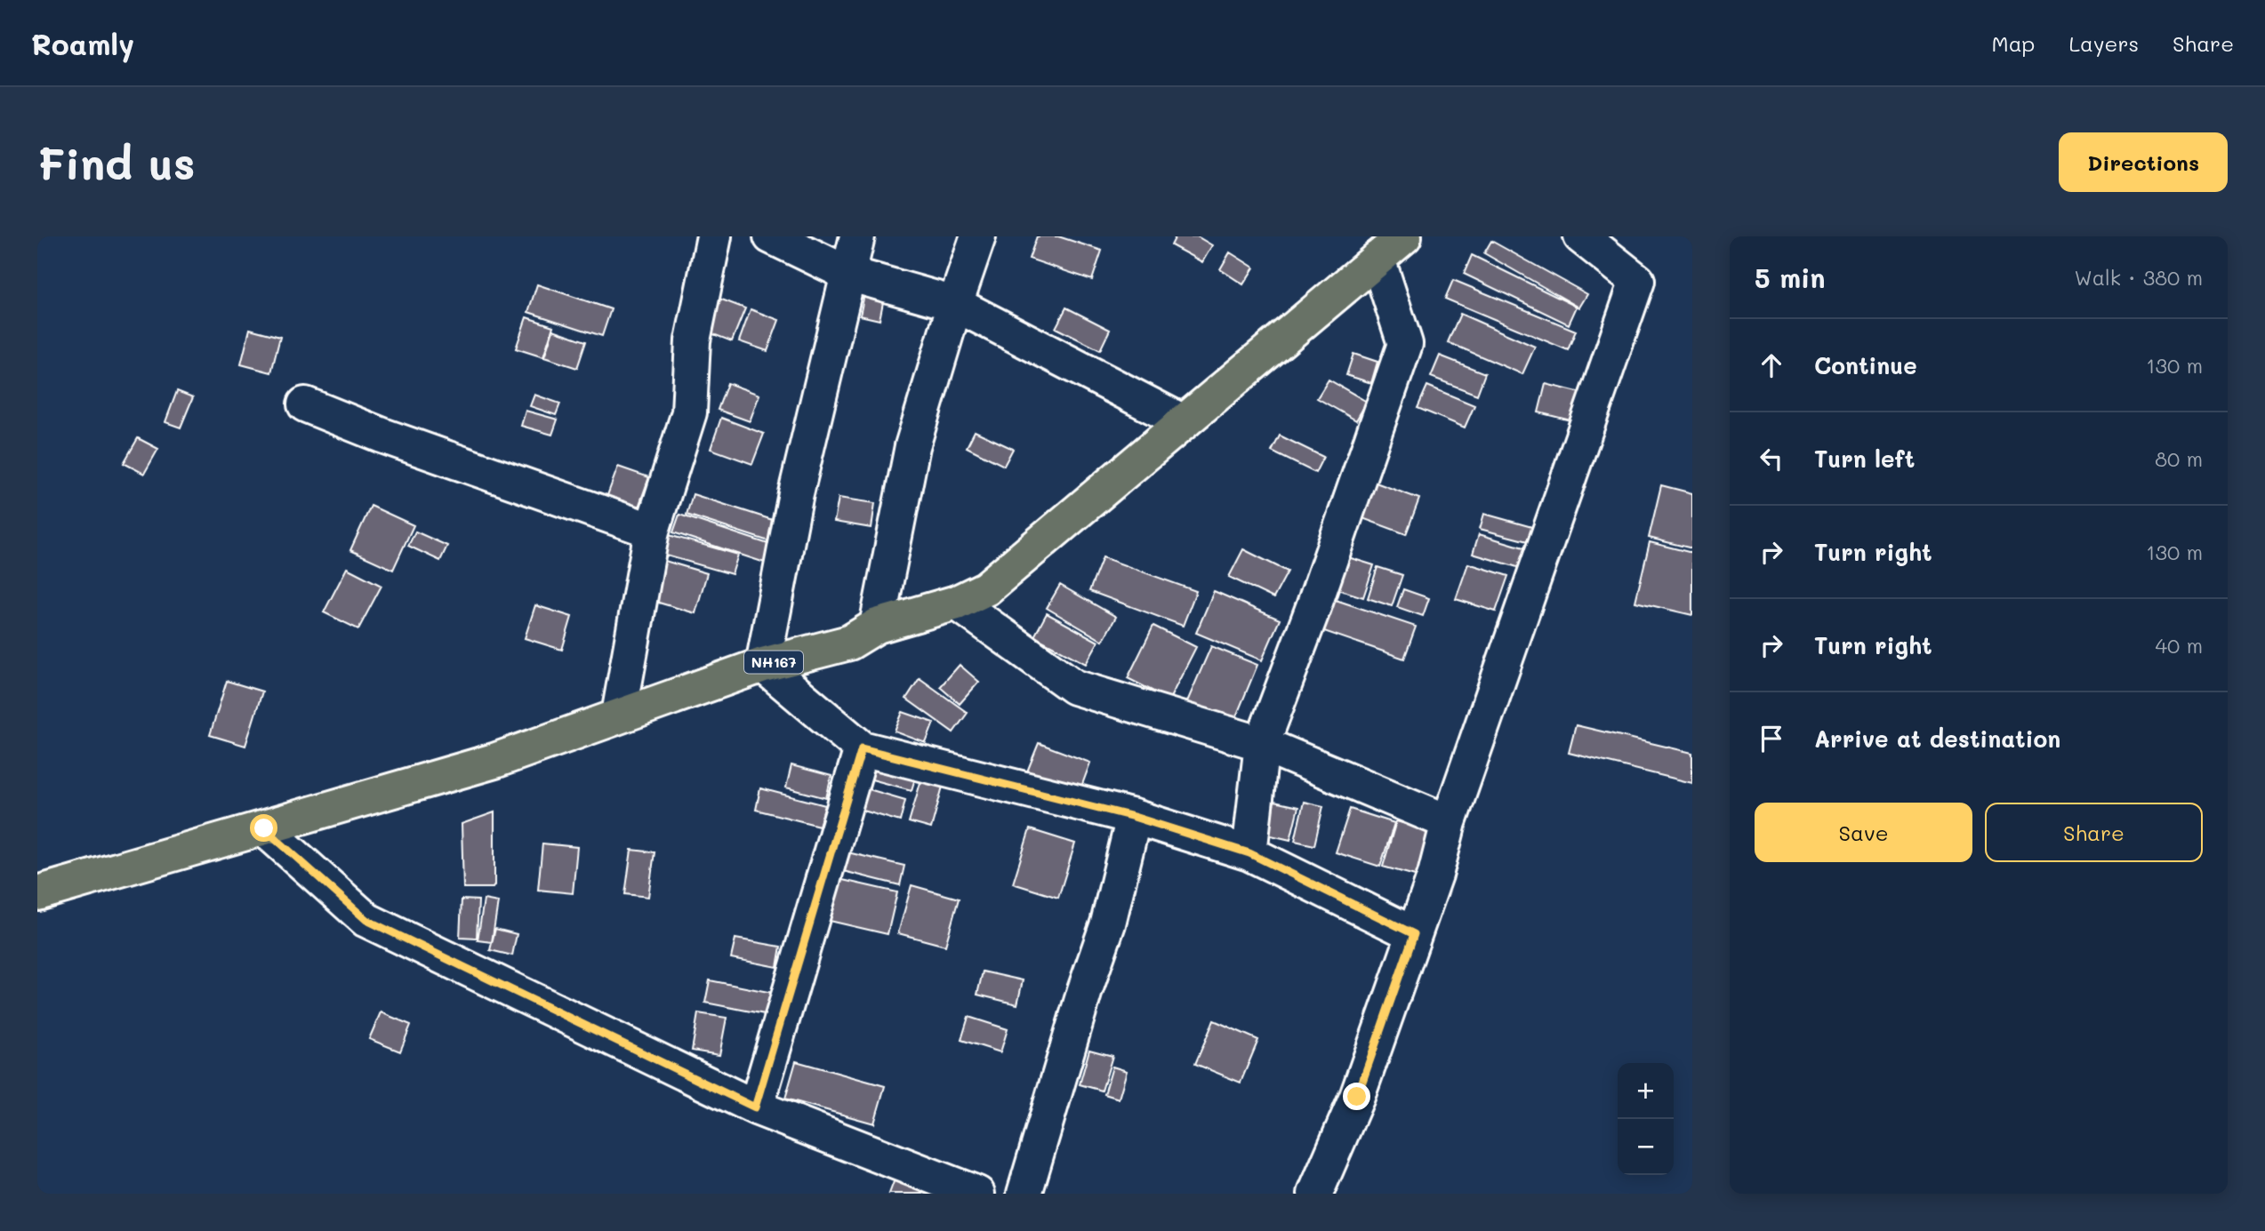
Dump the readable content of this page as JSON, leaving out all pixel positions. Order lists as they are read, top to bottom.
{
  "streets": {
    "highway": ["NH167"]
  },
  "page": {
    "header": "Roamly",
    "nav": ["Map", "Layers", "Share"],
    "buttons": [
      "Directions",
      ["Save", "Share"]
    ],
    "title": "Find us",
    "heading": ["5 min", "Walk · 380 m"],
    "list": [
      ["Continue", "130 m"],
      ["Turn left", "80 m"],
      ["Turn right", "130 m"],
      ["Turn right", "40 m"],
      "Arrive at destination"
    ],
    "map_buttons": ["+", "−"]
  }
}
